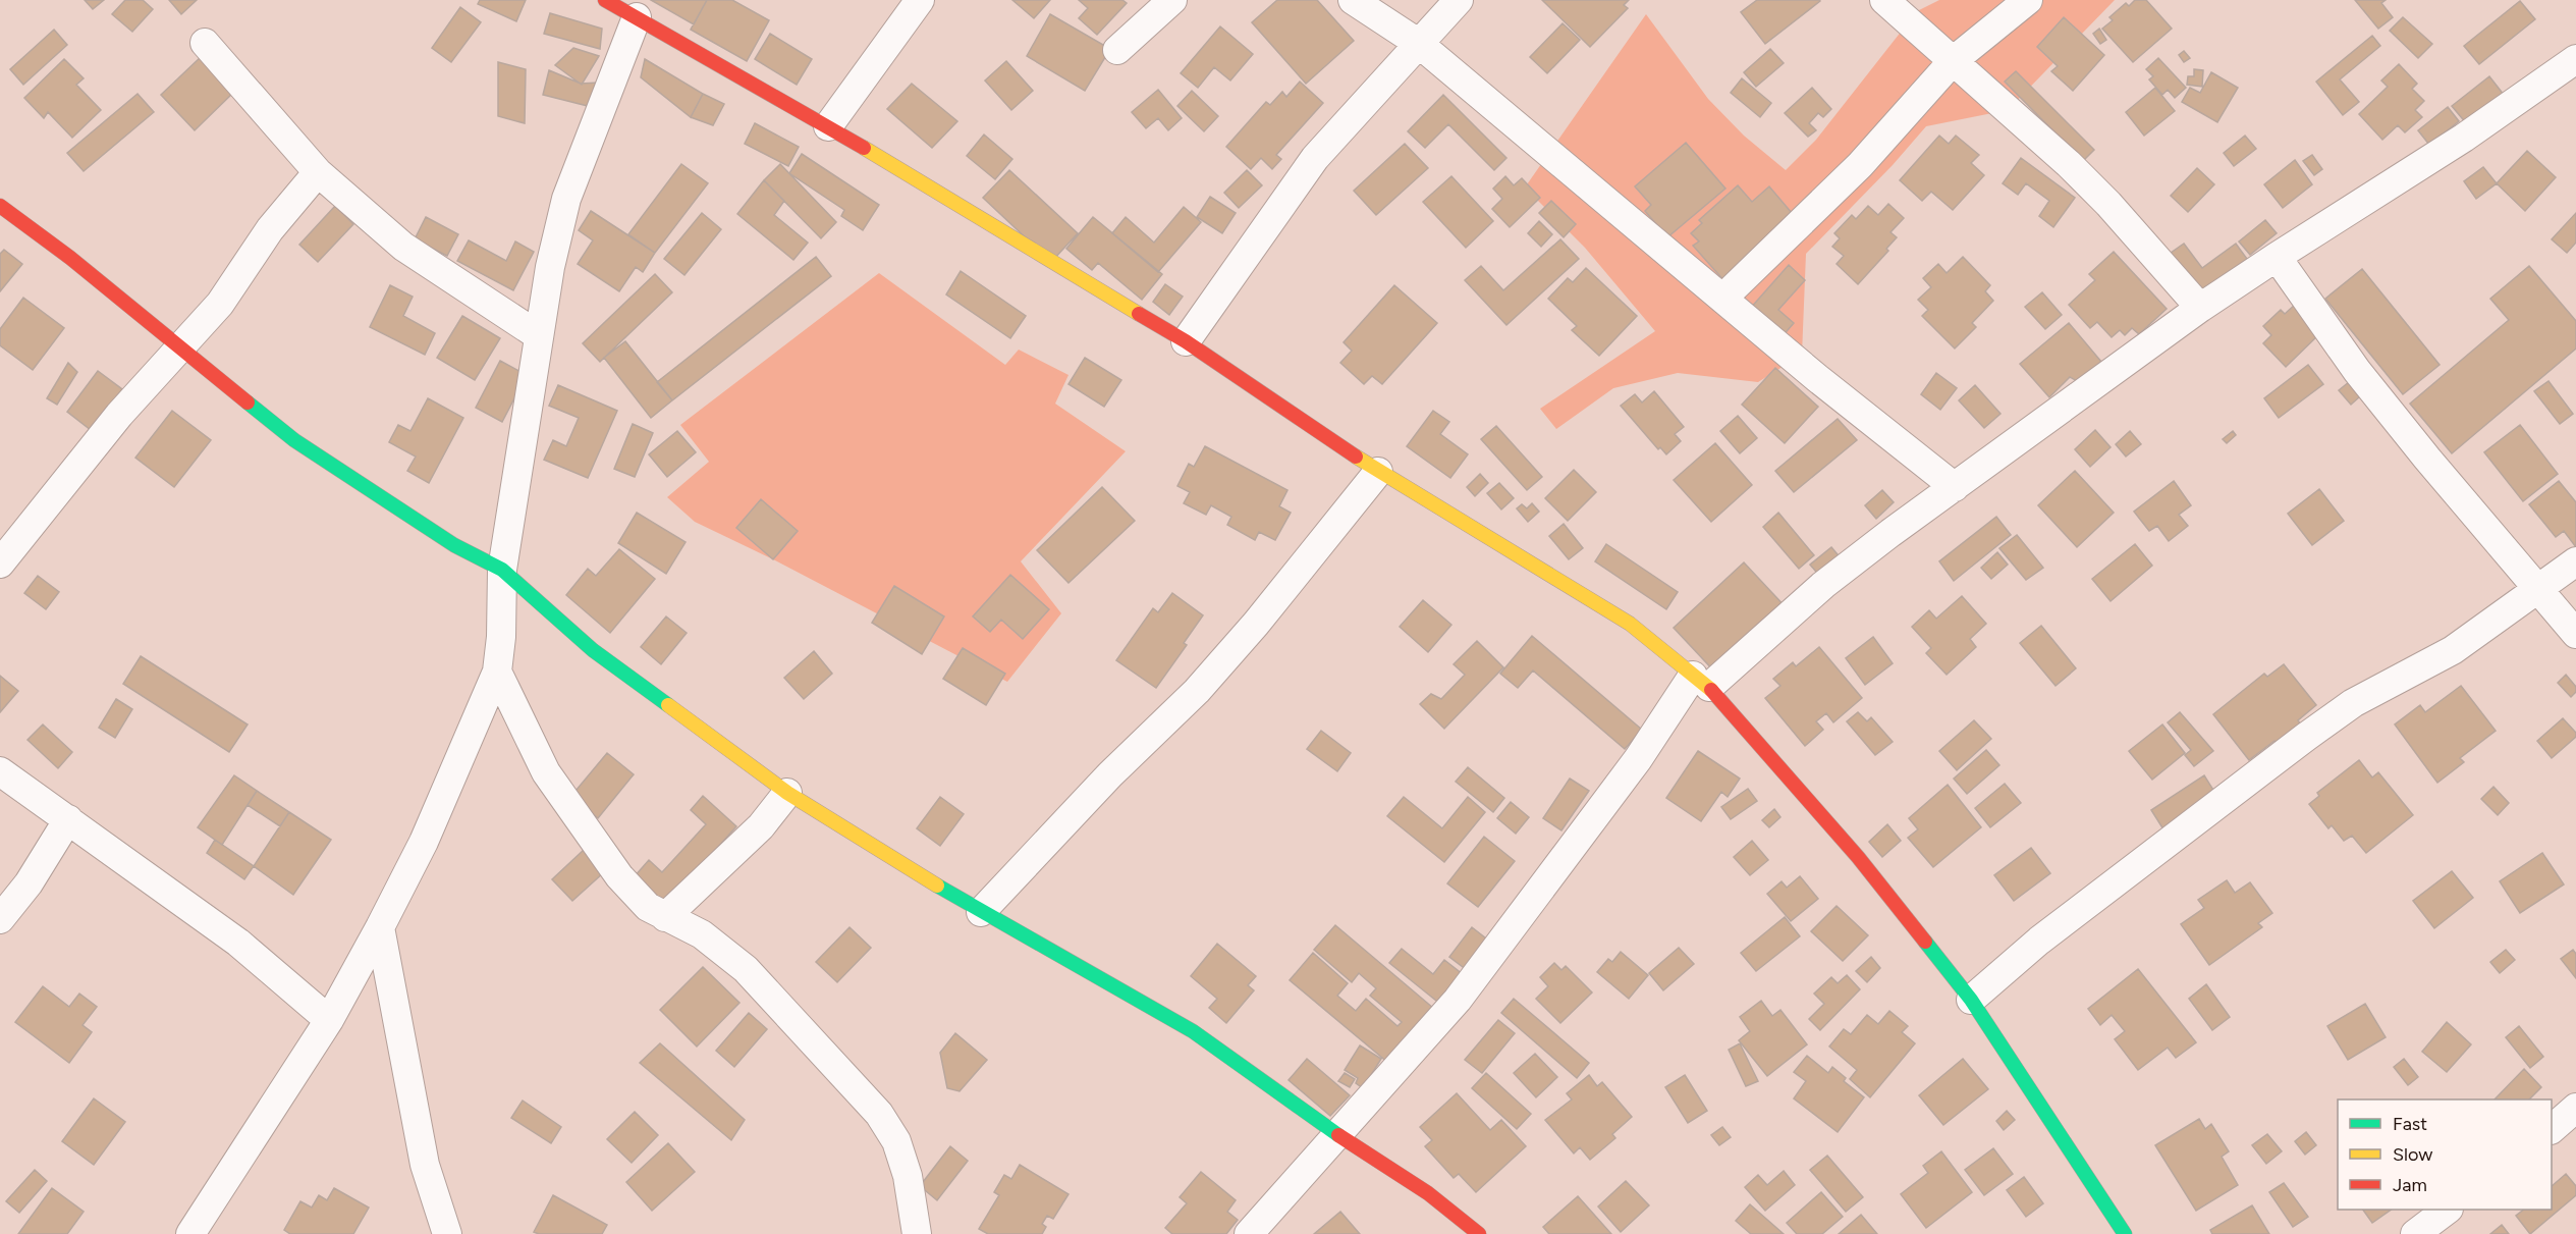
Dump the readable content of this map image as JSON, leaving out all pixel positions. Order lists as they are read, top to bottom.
{
  "legend": ["Fast", "Slow", "Jam"]
}
